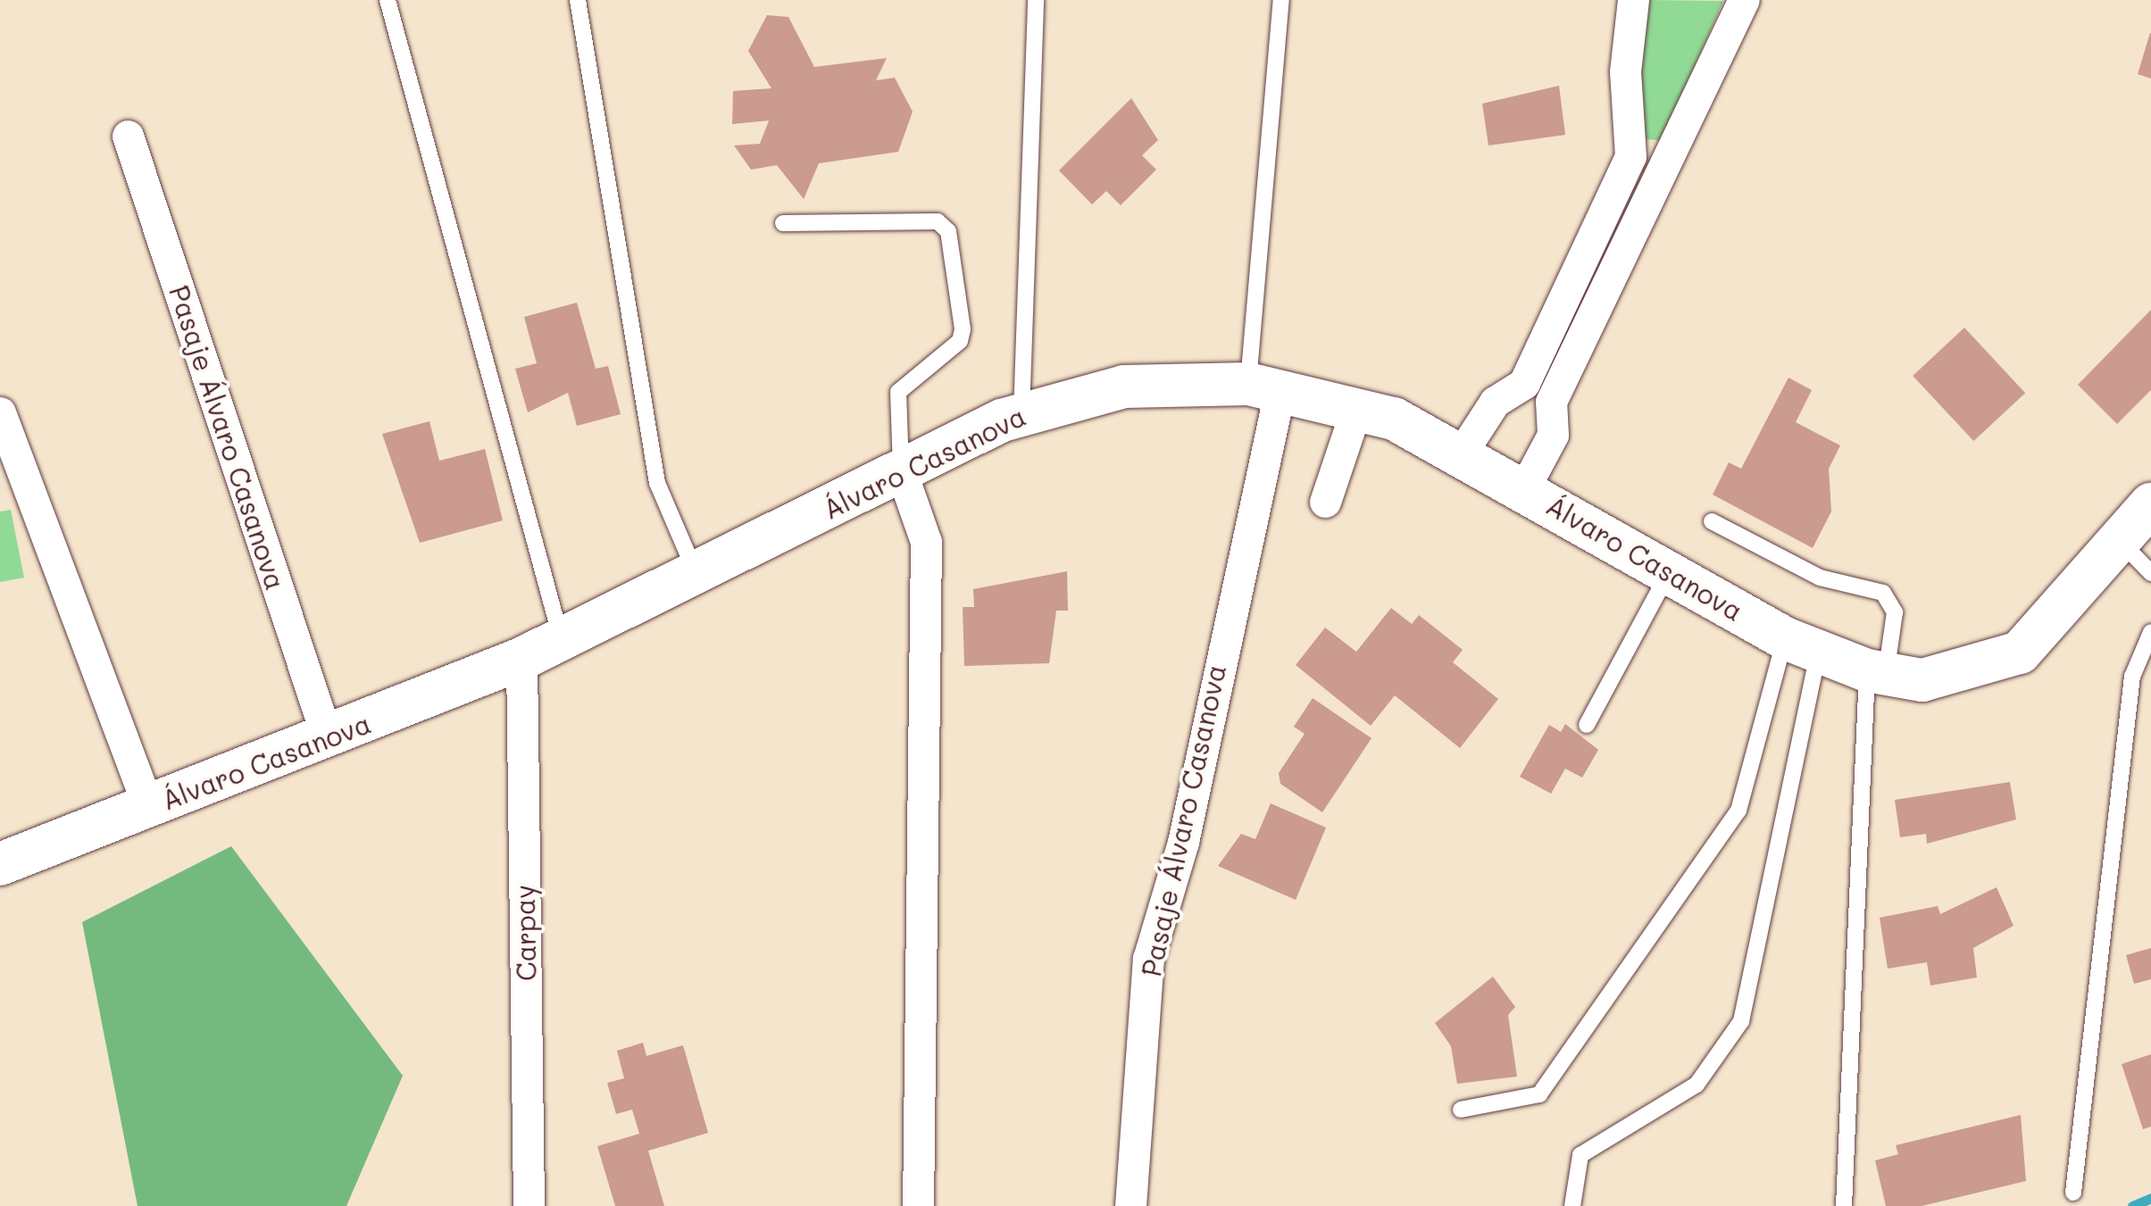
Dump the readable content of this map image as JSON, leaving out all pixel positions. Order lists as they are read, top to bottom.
{
  "streets": {
    "street": ["Pasaje Álvaro Casanova", "Álvaro Casanova", "Carpay"]
  },
  "crossings": [
    ["Pasaje Álvaro Casanova", "Álvaro Casanova"],
    ["Álvaro Casanova", "Carpay"]
  ]
}
